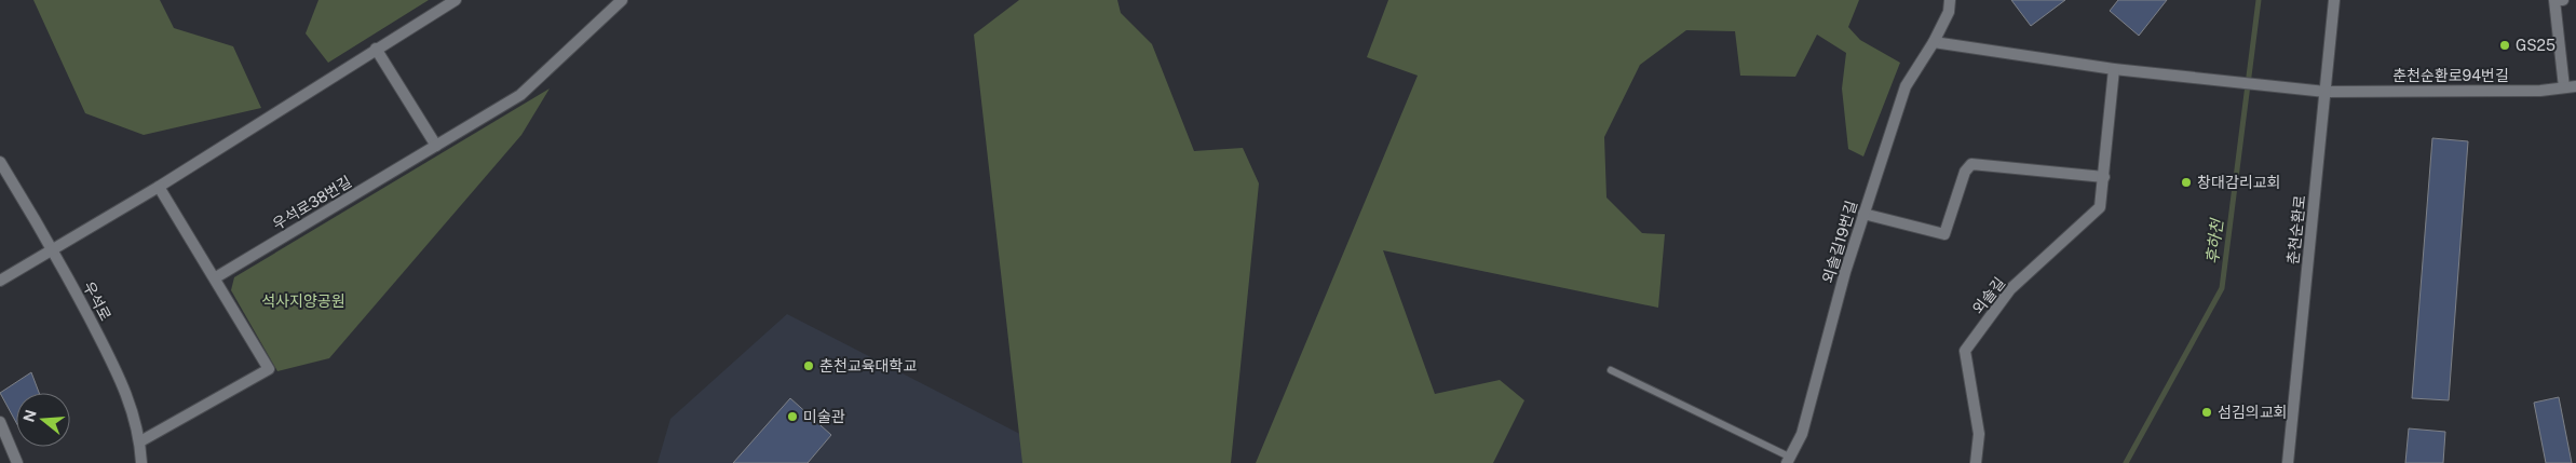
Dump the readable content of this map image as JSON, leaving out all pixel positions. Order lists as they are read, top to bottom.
{
  "streets": {
    "street": [
      "춘천순환로94번길",
      "우석로38번길",
      "춘천순환로",
      "외솔길19번길",
      "외솔길",
      "우석로"
    ]
  },
  "crossings": [
    ["춘천순환로94번길", "춘천순환로"]
  ],
  "water": ["후하천"],
  "parks": ["석사지양공원"],
  "places": [
    "GS25",
    "창대감리교회",
    "춘천교육대학교",
    "섬김의교회",
    "미술관"
  ],
  "north": "left"
}
